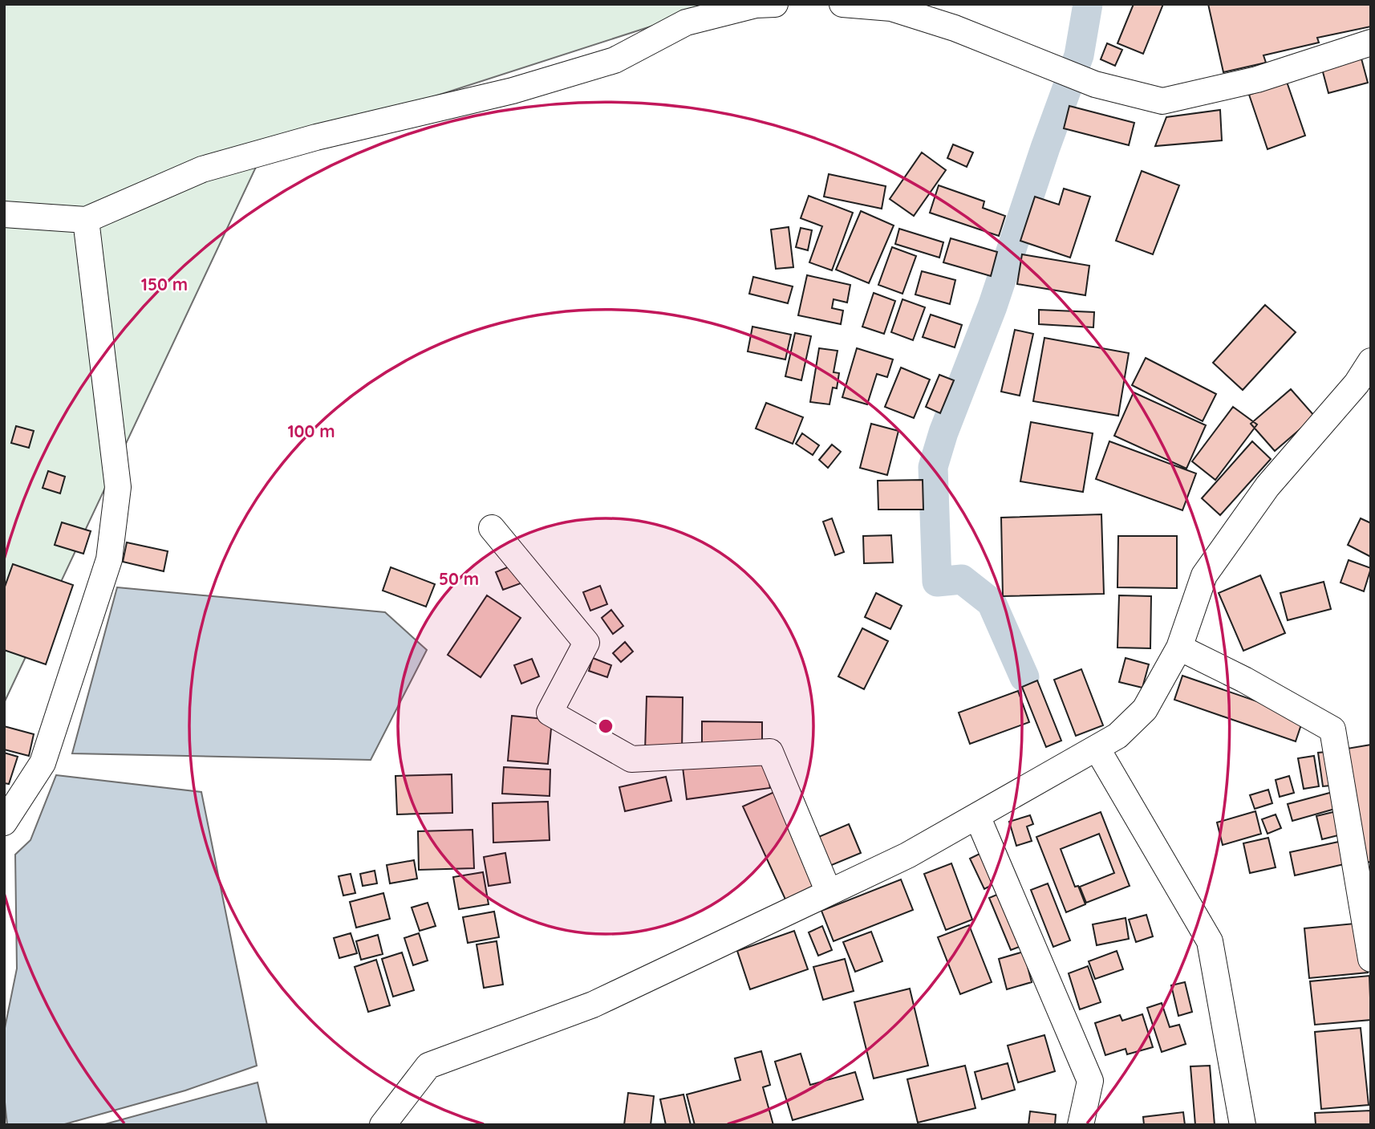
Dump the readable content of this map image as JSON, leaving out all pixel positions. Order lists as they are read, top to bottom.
{
  "rings": ["150 m", "100 m", "50 m"]
}
